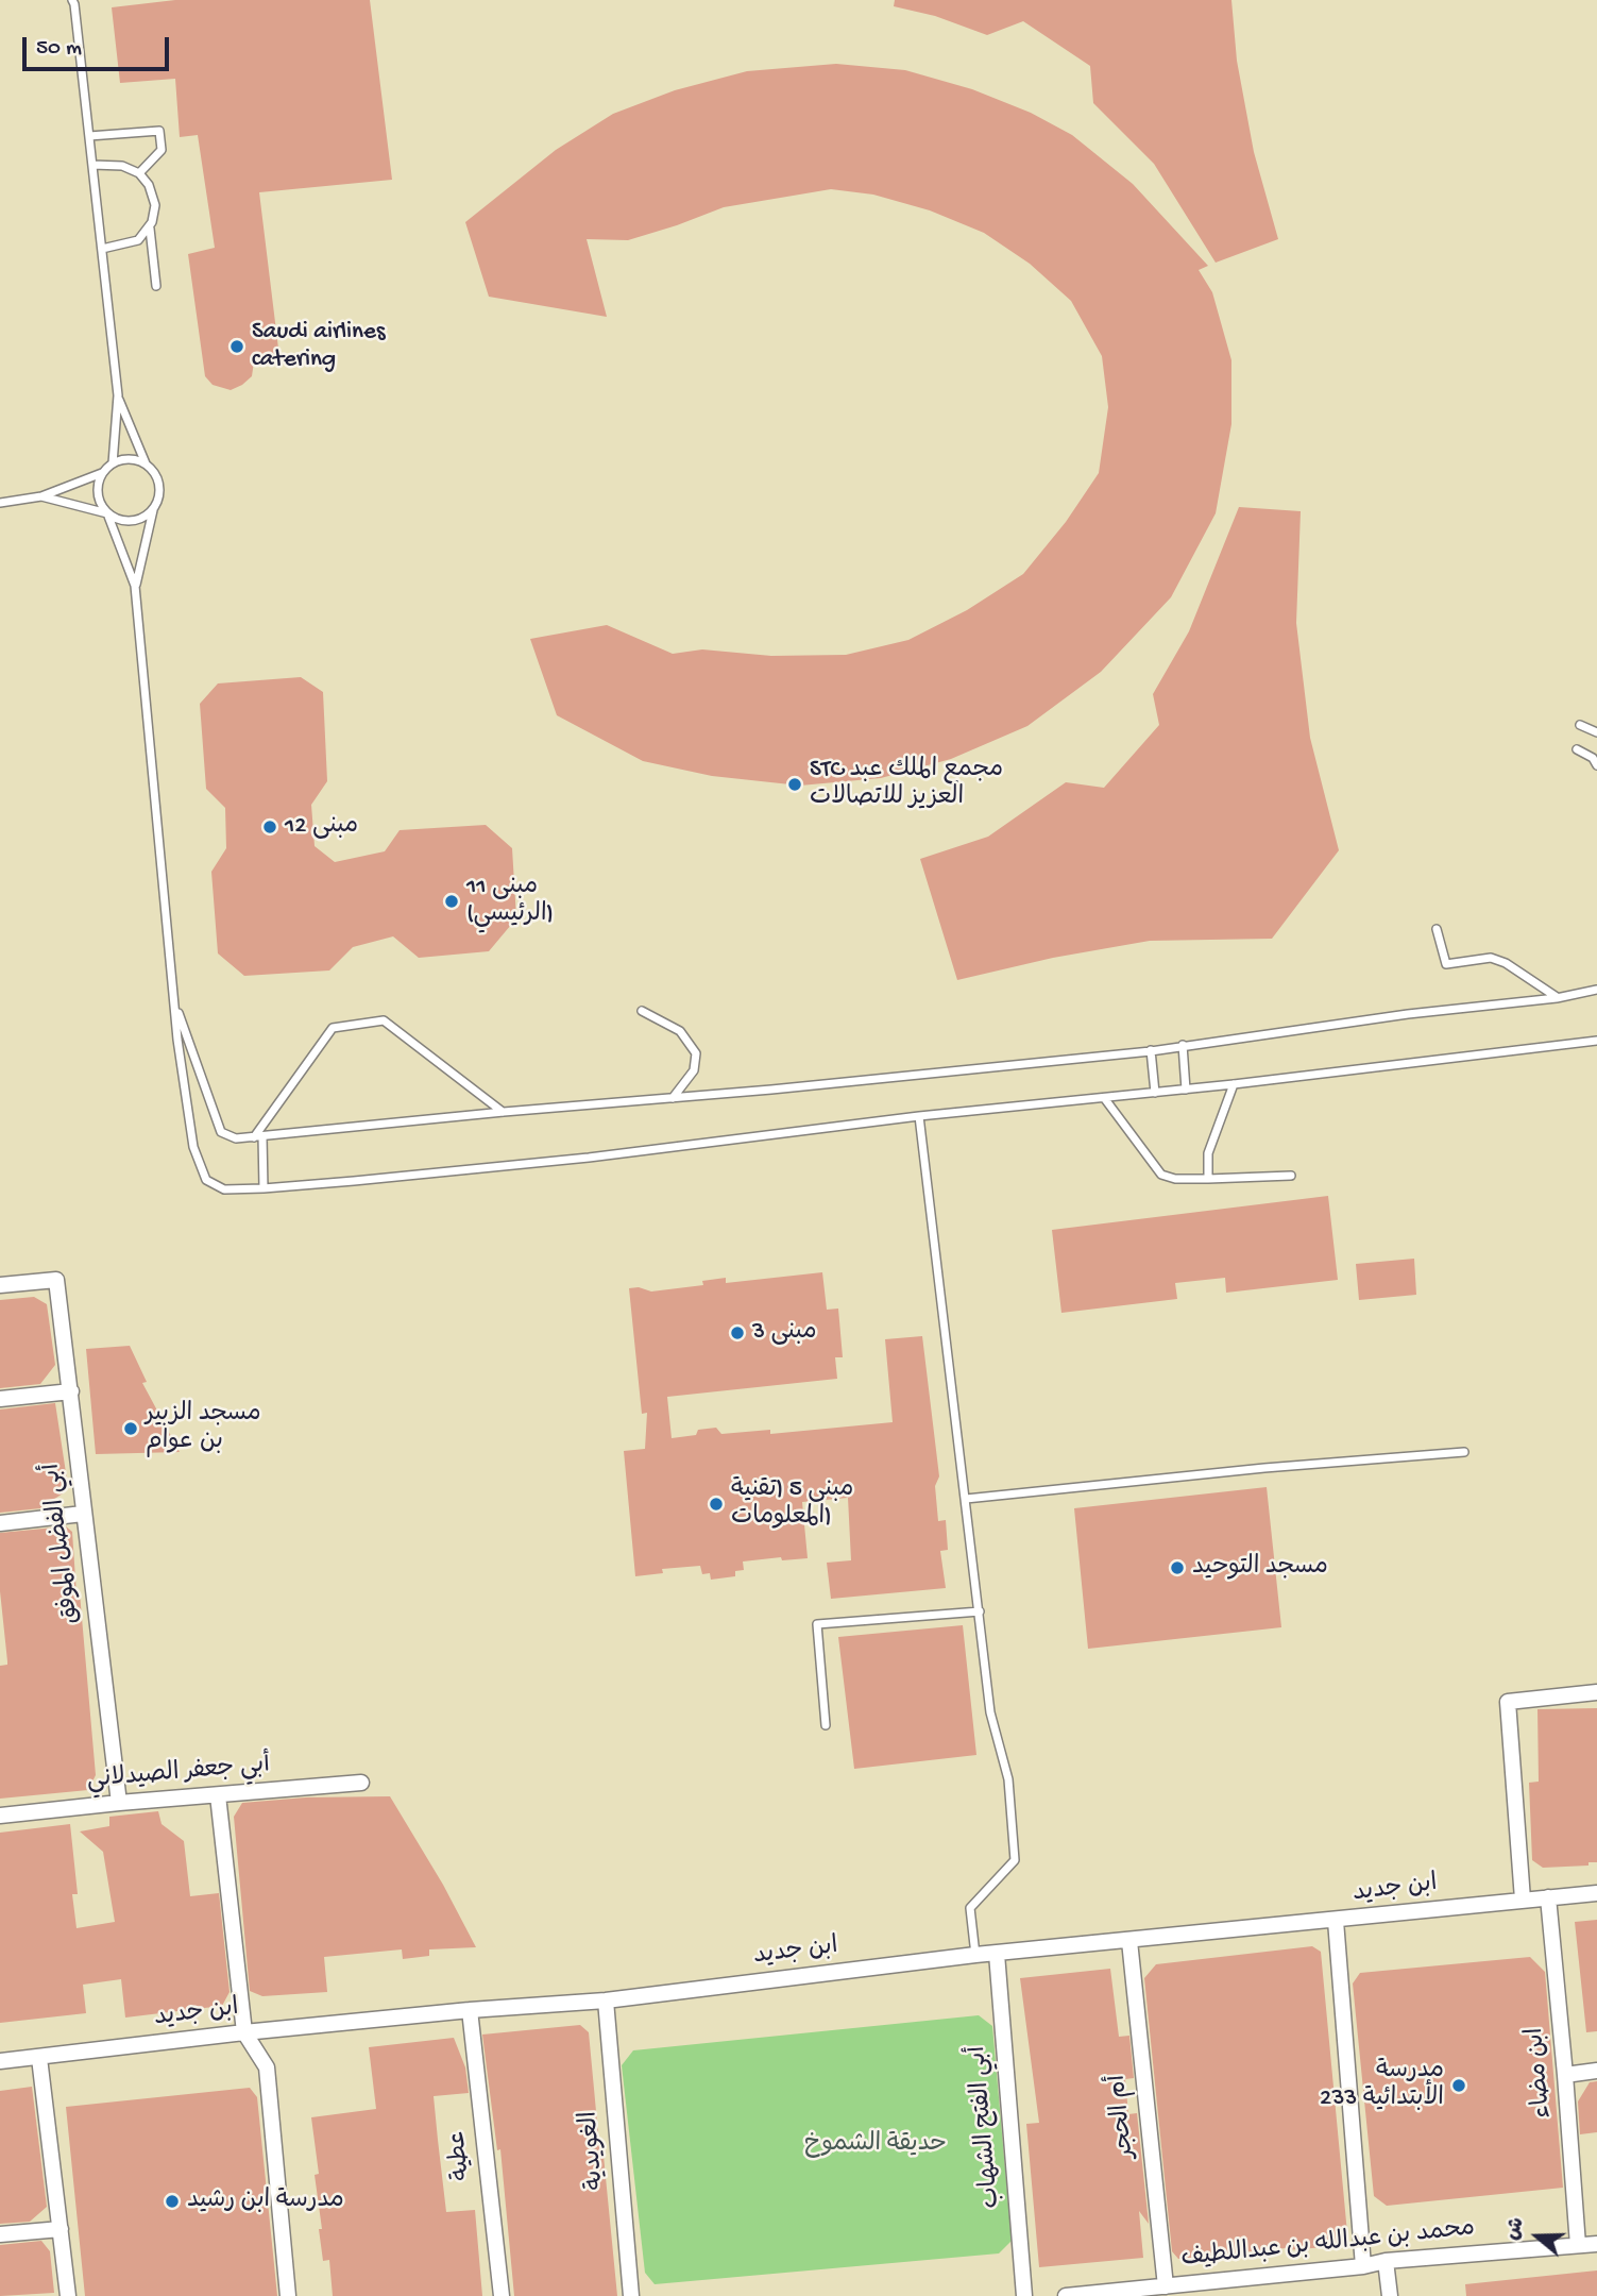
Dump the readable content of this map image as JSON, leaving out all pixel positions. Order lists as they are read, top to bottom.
{
  "streets": {
    "street": [
      "أبي الفضل الموفق",
      "أبي جعفر الصيدلاني",
      "ابن جديد",
      "ابن مضاء",
      "أم الحجر",
      "أبي الفتح الشهاب",
      "الغويدية",
      "عطية",
      "محمد بن عبدالله بن عبداللطيف"
    ]
  },
  "crossings": [
    ["أبي الفضل الموفق", "أبي جعفر الصيدلاني"],
    ["ابن جديد", "ابن مضاء"],
    ["ابن جديد", "أم الحجر"],
    ["ابن جديد", "أبي الفتح الشهاب"],
    ["ابن جديد", "الغويدية"],
    ["ابن جديد", "عطية"],
    ["ابن مضاء", "محمد بن عبدالله بن عبداللطيف"],
    ["أم الحجر", "محمد بن عبدالله بن عبداللطيف"]
  ],
  "parks": ["حديقة الشموخ"],
  "places": [
    "Saudi airlines catering",
    "STC مجمع الملك عبد العزيز للاتصالات",
    "مبنى 12",
    "مبنى 11 (الرئيسي)",
    "مبنى 3",
    "مسجد الزبير بن عوام",
    "مبنى 5 (تقنية المعلومات)",
    "مسجد التوحيد",
    "مدرسة الأبتدائية 233",
    "مدرسة ابن رشيد"
  ],
  "scale_bar": "50 m",
  "north": "left"
}
